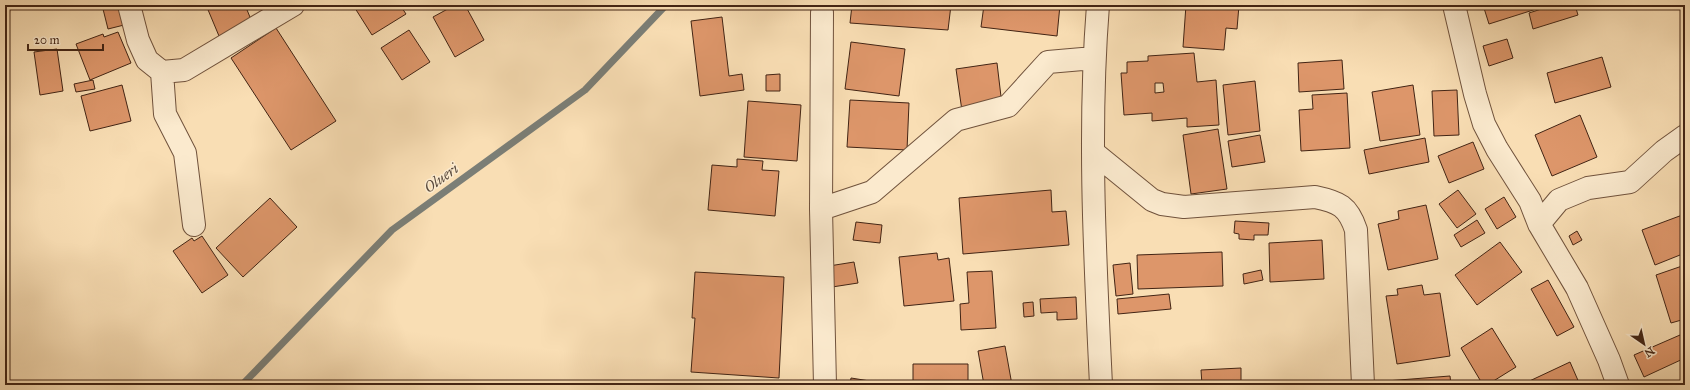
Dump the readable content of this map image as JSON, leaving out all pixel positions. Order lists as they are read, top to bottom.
{
  "water": ["Olueri"],
  "scale_bar": "20 m",
  "north": "bottom right"
}
